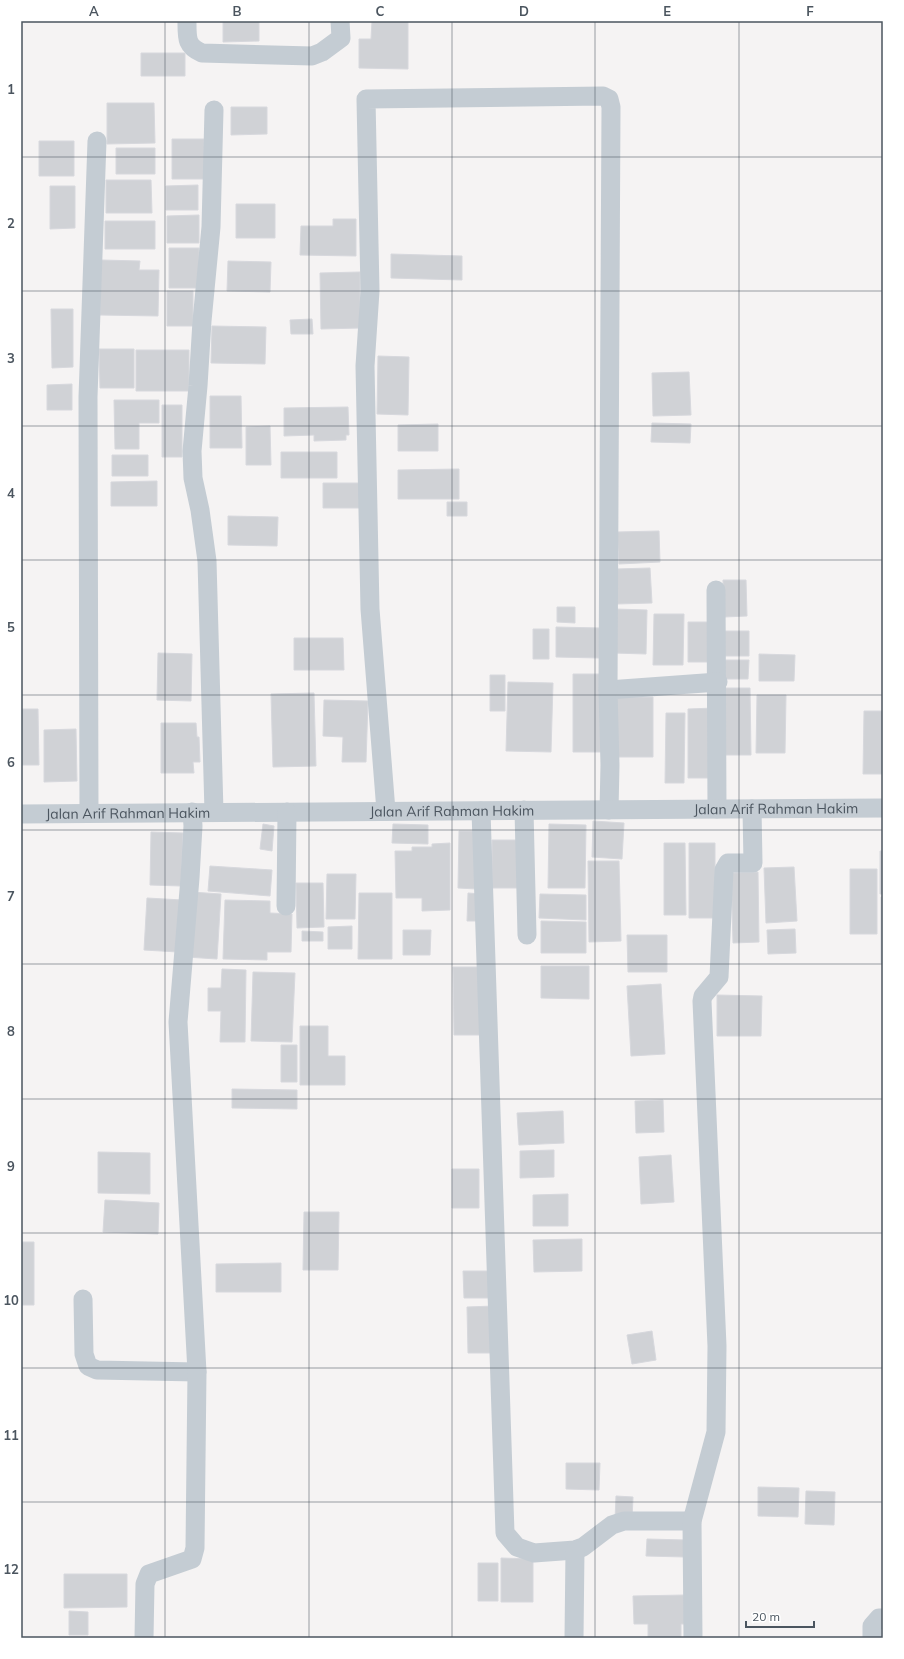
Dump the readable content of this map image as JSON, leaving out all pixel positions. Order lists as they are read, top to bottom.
{
  "streets": {
    "street": ["Jalan Arif Rahman Hakim"]
  },
  "scale_bar": "20 m",
  "grid": {
    "columns": [
      "A",
      "B",
      "C",
      "D",
      "E",
      "F"
    ],
    "rows": [
      "1",
      "2",
      "3",
      "4",
      "5",
      "6",
      "7",
      "8",
      "9",
      "10",
      "11",
      "12"
    ]
  }
}
